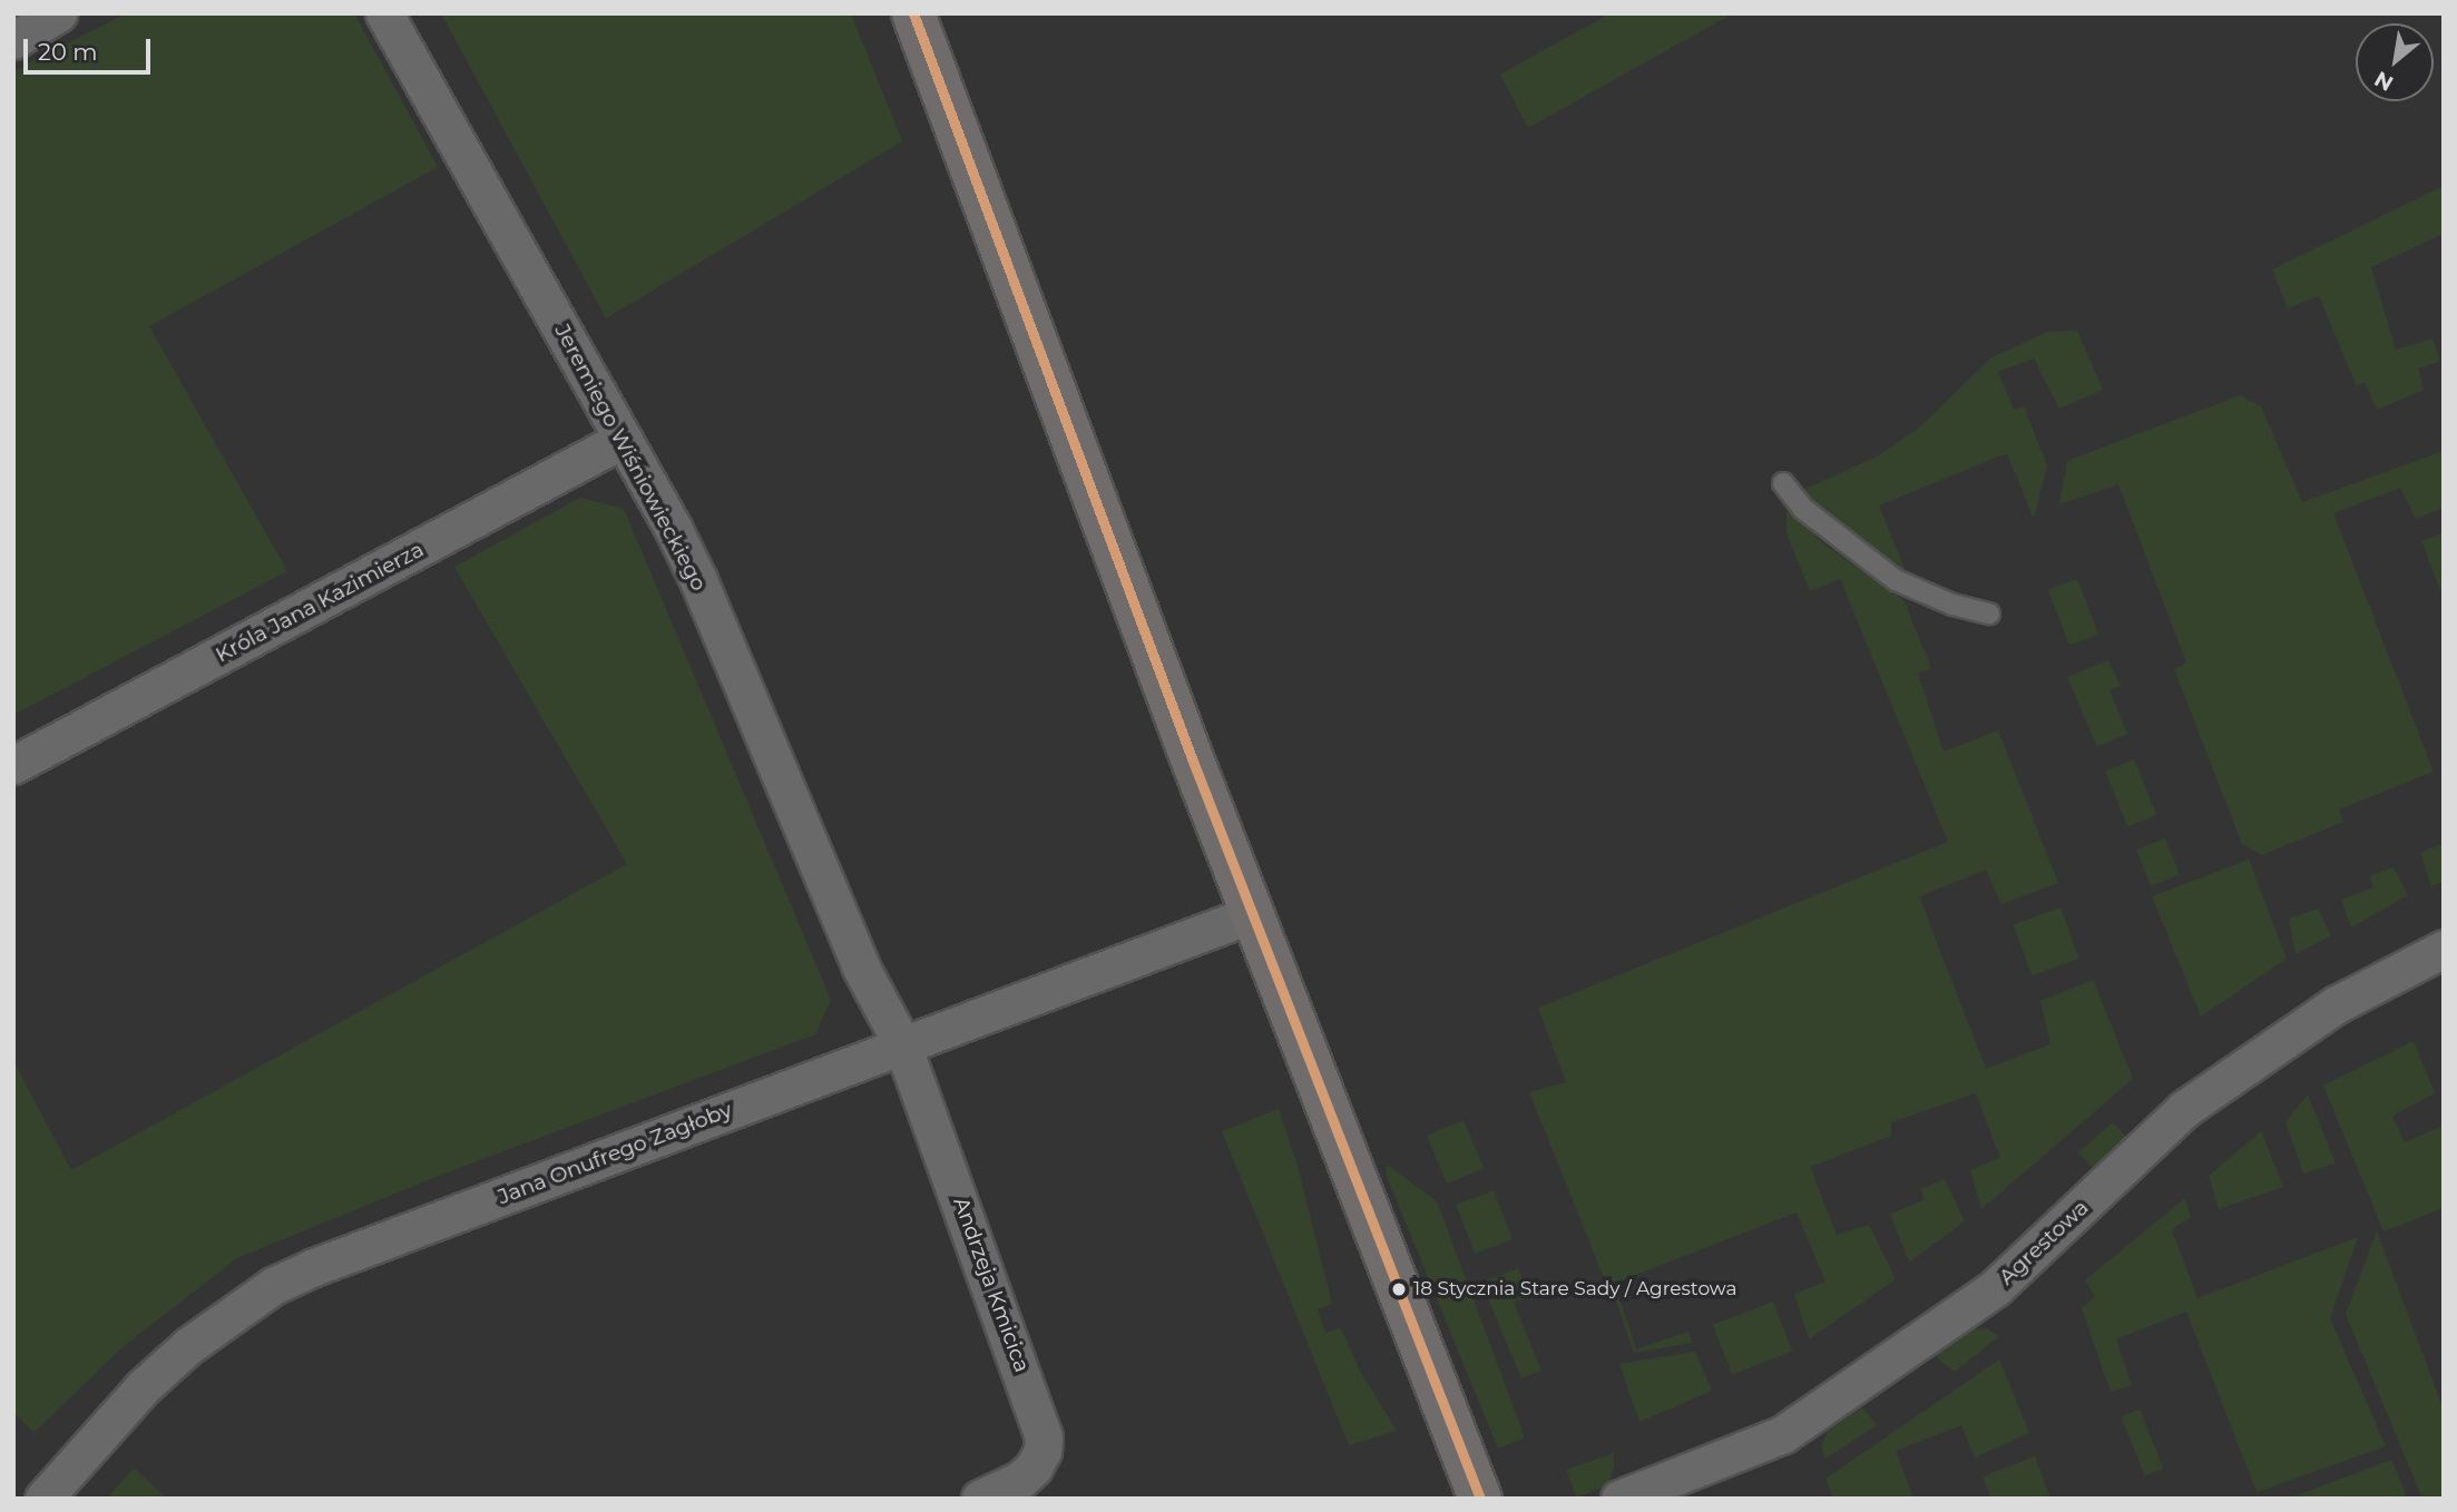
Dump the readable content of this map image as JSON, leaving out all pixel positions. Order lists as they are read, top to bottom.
{
  "streets": {
    "street": [
      "Jeremiego Wiśniowieckiego",
      "Króla Jana Kazimierza",
      "Jana Onufrego Zagłoby",
      "Agrestowa",
      "Andrzeja Kmicica"
    ]
  },
  "crossings": [
    ["Jeremiego Wiśniowieckiego", "Króla Jana Kazimierza"],
    ["Jeremiego Wiśniowieckiego", "Jana Onufrego Zagłoby"],
    ["Jeremiego Wiśniowieckiego", "Andrzeja Kmicica"],
    ["Jana Onufrego Zagłoby", "Andrzeja Kmicica"]
  ],
  "places": ["18 Stycznia Stare Sady / Agrestowa"],
  "scale_bar": "20 m",
  "north": "bottom left"
}
